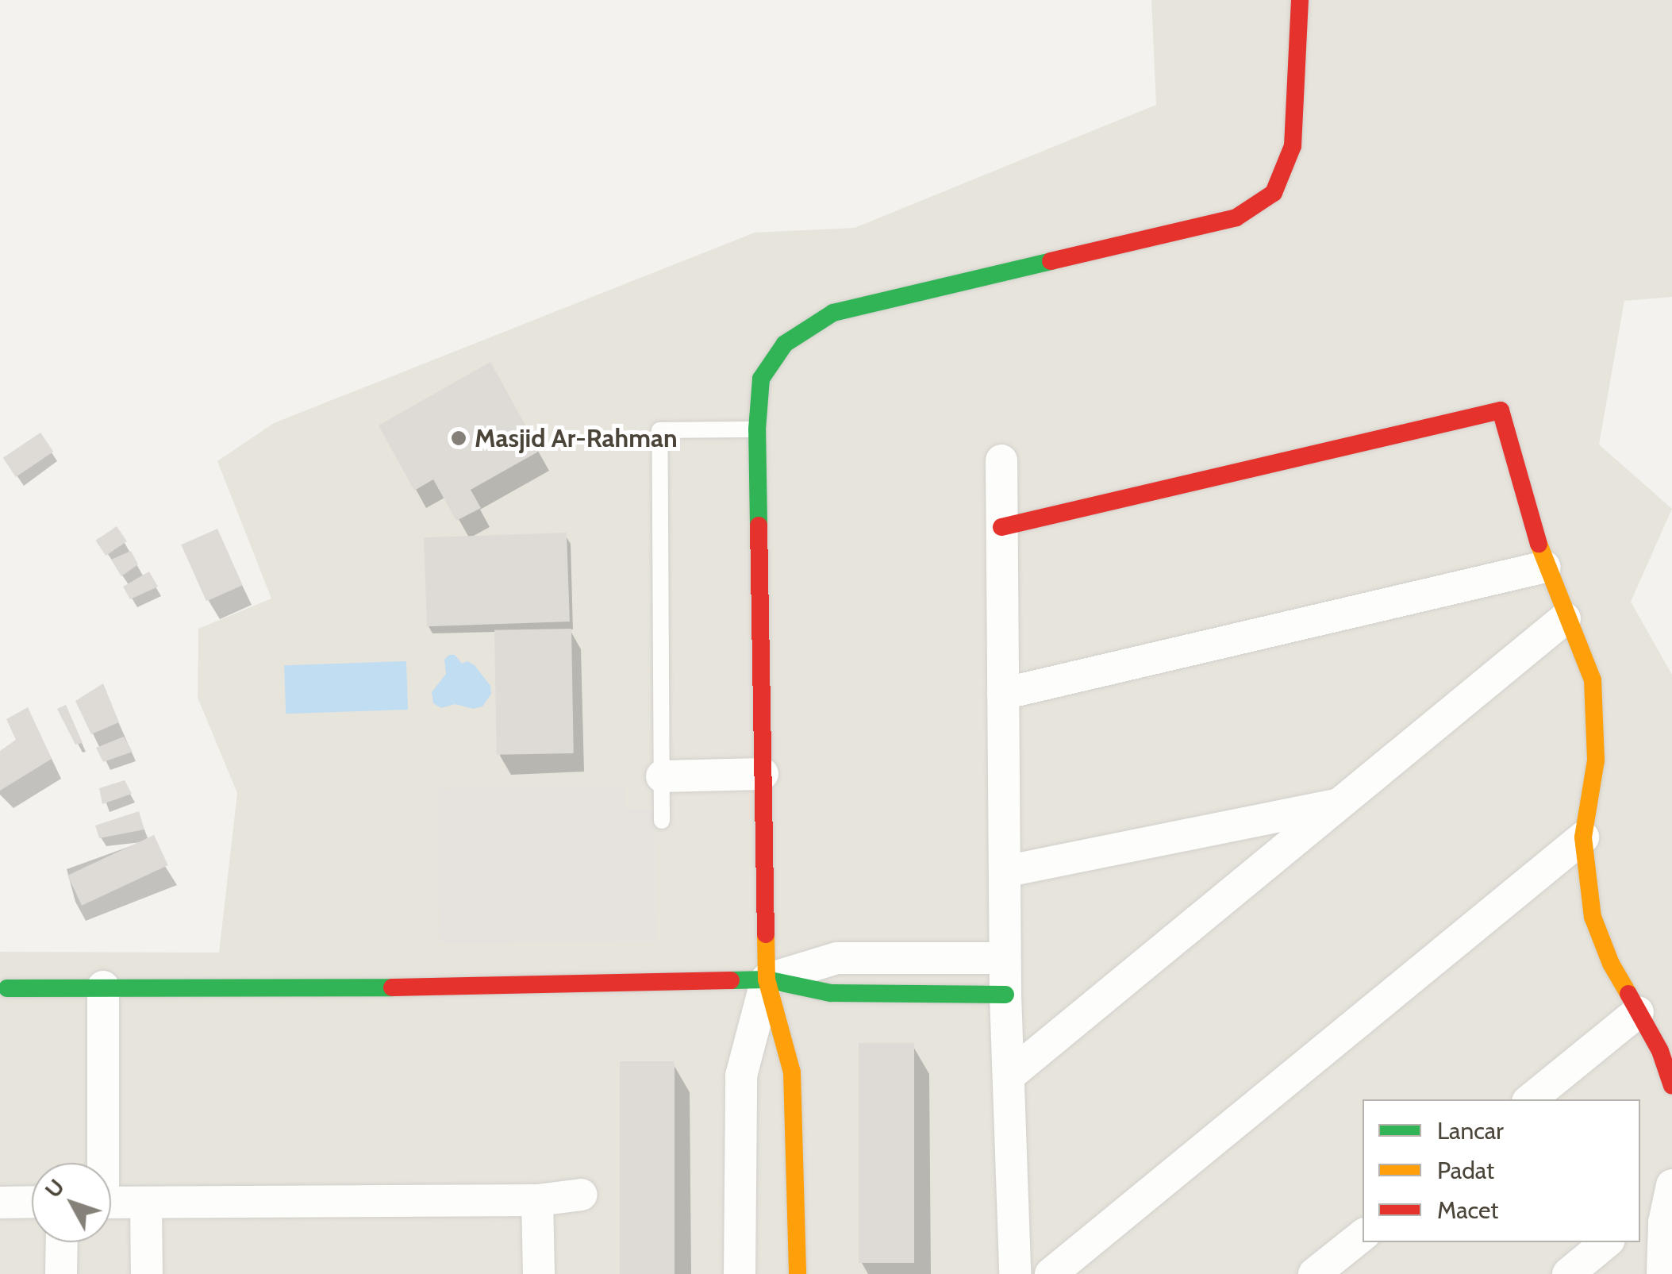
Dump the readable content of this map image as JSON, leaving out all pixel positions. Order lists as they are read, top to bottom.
{
  "places": ["Masjid Ar-Rahman"],
  "legend": ["Lancar", "Padat", "Macet"],
  "north": "top left"
}
